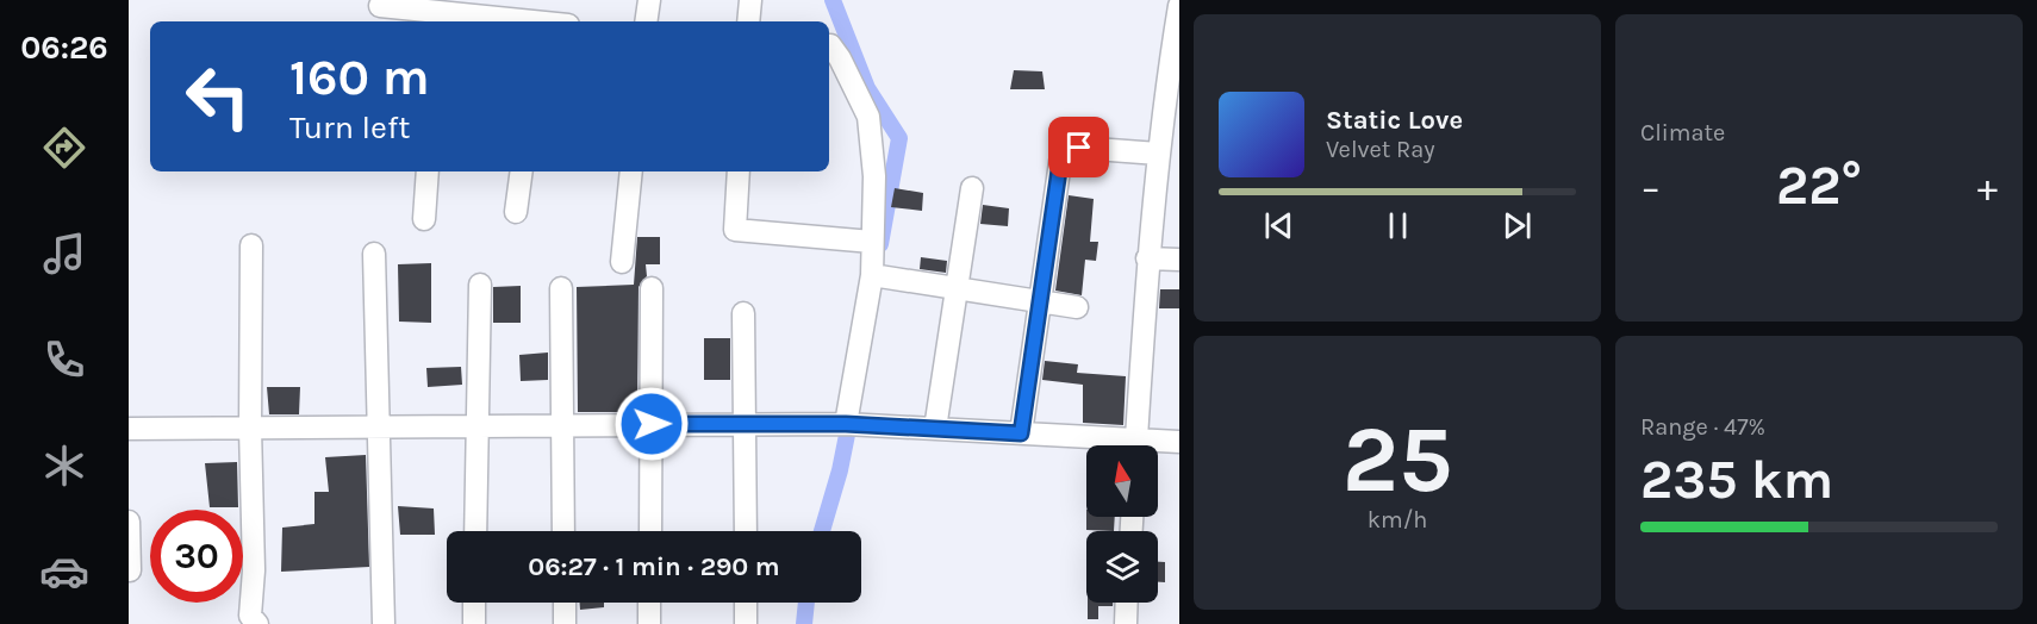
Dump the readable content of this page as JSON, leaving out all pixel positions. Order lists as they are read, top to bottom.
{
  "north": "top",
  "page": {
    "tabs": "06:26",
    "tile": [
      "Climate",
      ["25", "km/h"],
      ["Range · 47%", "235 km"]
    ],
    "turn": ["160 m", "Turn left"],
    "song": ["Static Love", "Velvet Ray"],
    "heat": ["−", "22°", "+"],
    "limit": "30",
    "trip": "06:27 · 1 min · 290 m"
  }
}
